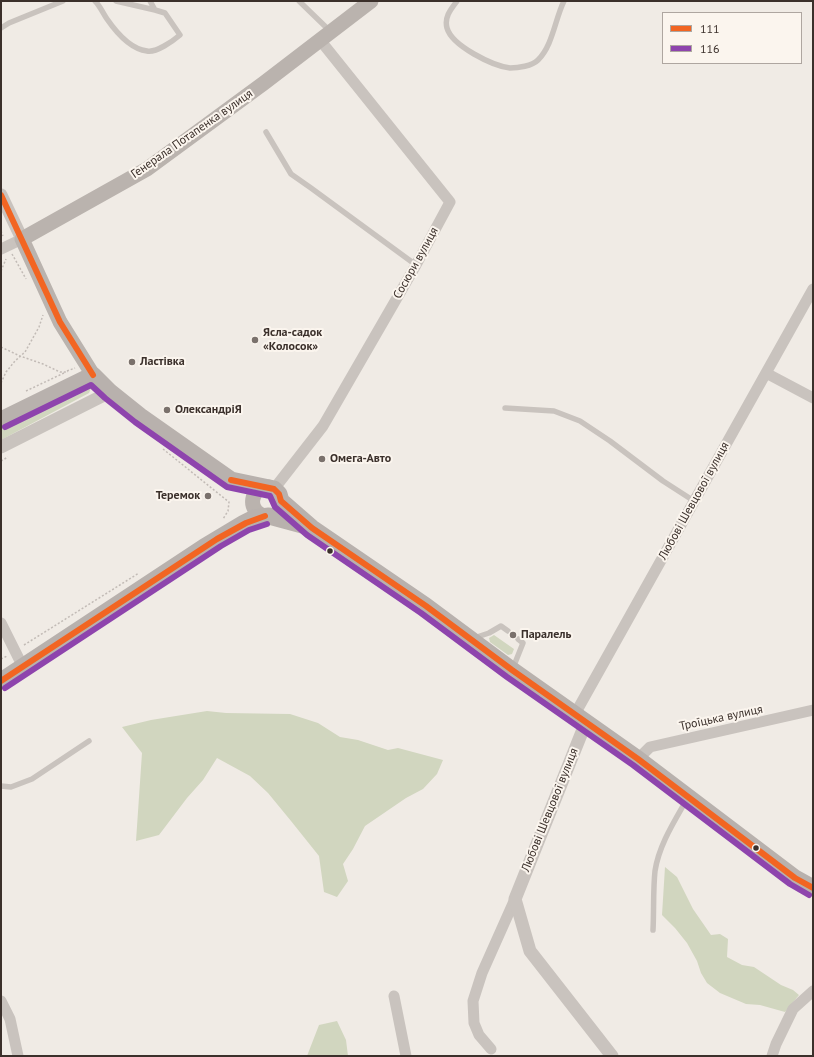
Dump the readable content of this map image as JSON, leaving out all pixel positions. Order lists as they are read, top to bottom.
{
  "streets": {
    "main road": ["Генерала Потапенка вулиця"],
    "street": ["Сосюри вулиця", "Любові Шевцової вулиця", "Троїцька вулиця"]
  },
  "crossings": [
    ["Генерала Потапенка вулиця", "Сосюри вулиця"]
  ],
  "places": [
    "Ясла-садок «Колосок»",
    "Ластівка",
    "ОлександріЯ",
    "Омега-Авто",
    "Теремок",
    "Паралель"
  ],
  "lines": ["transit line 111", "transit line 116"],
  "legend": ["111", "116"]
}
